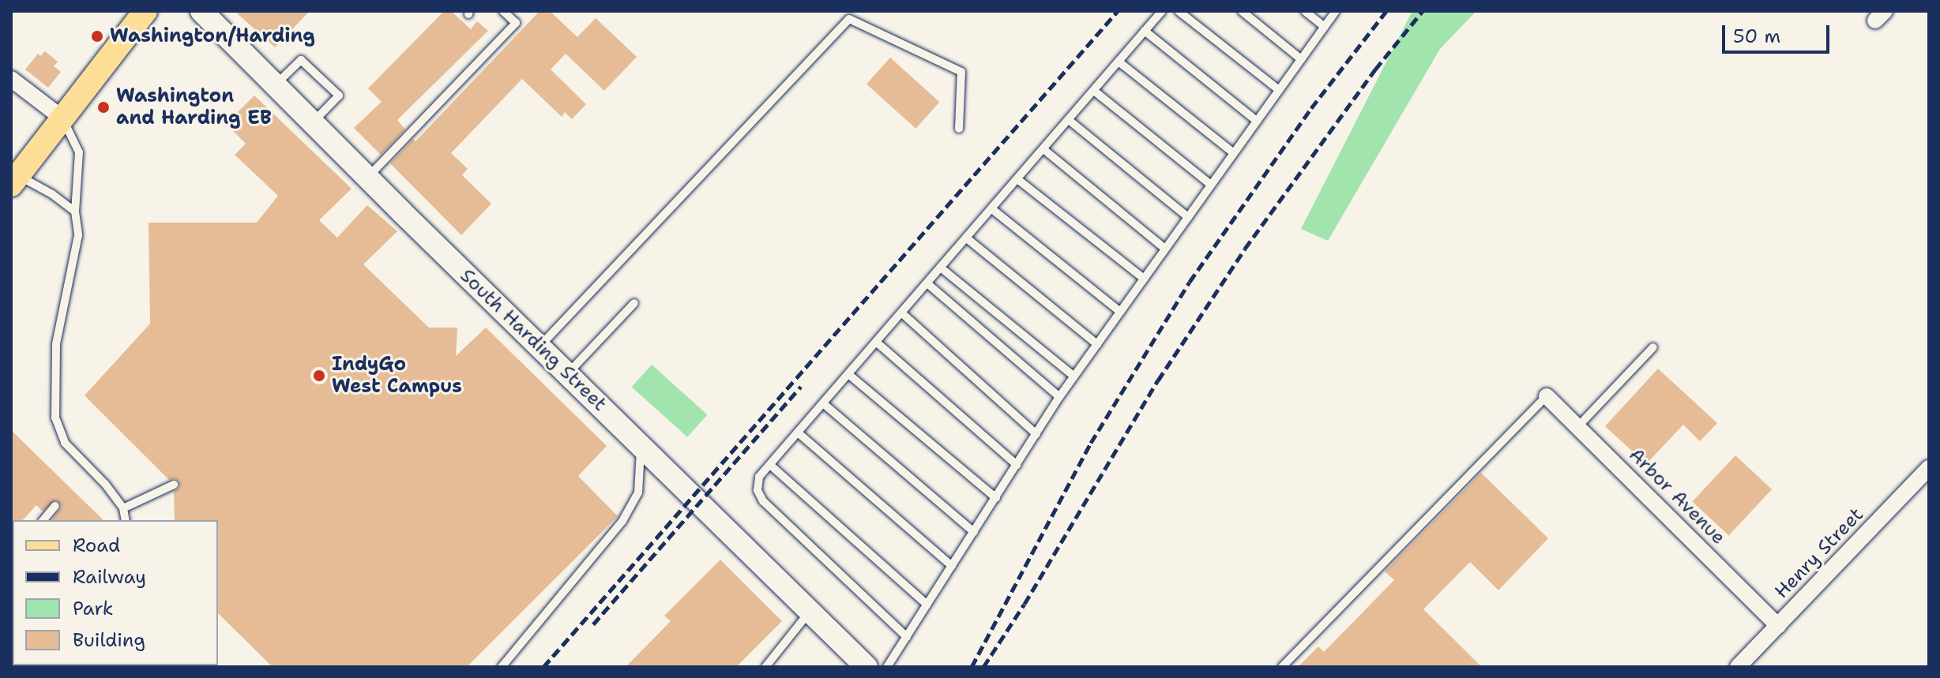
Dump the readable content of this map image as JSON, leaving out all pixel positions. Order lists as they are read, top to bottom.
{
  "streets": {
    "street": ["South Harding Street", "Arbor Avenue", "Henry Street"]
  },
  "crossings": [
    ["Arbor Avenue", "Henry Street"]
  ],
  "places": ["Washington/Harding", "Washington and Harding EB", "IndyGo West Campus"],
  "legend": [
    "Road",
    "Railway",
    "Park",
    "Building"
  ],
  "scale_bar": "50 m"
}
